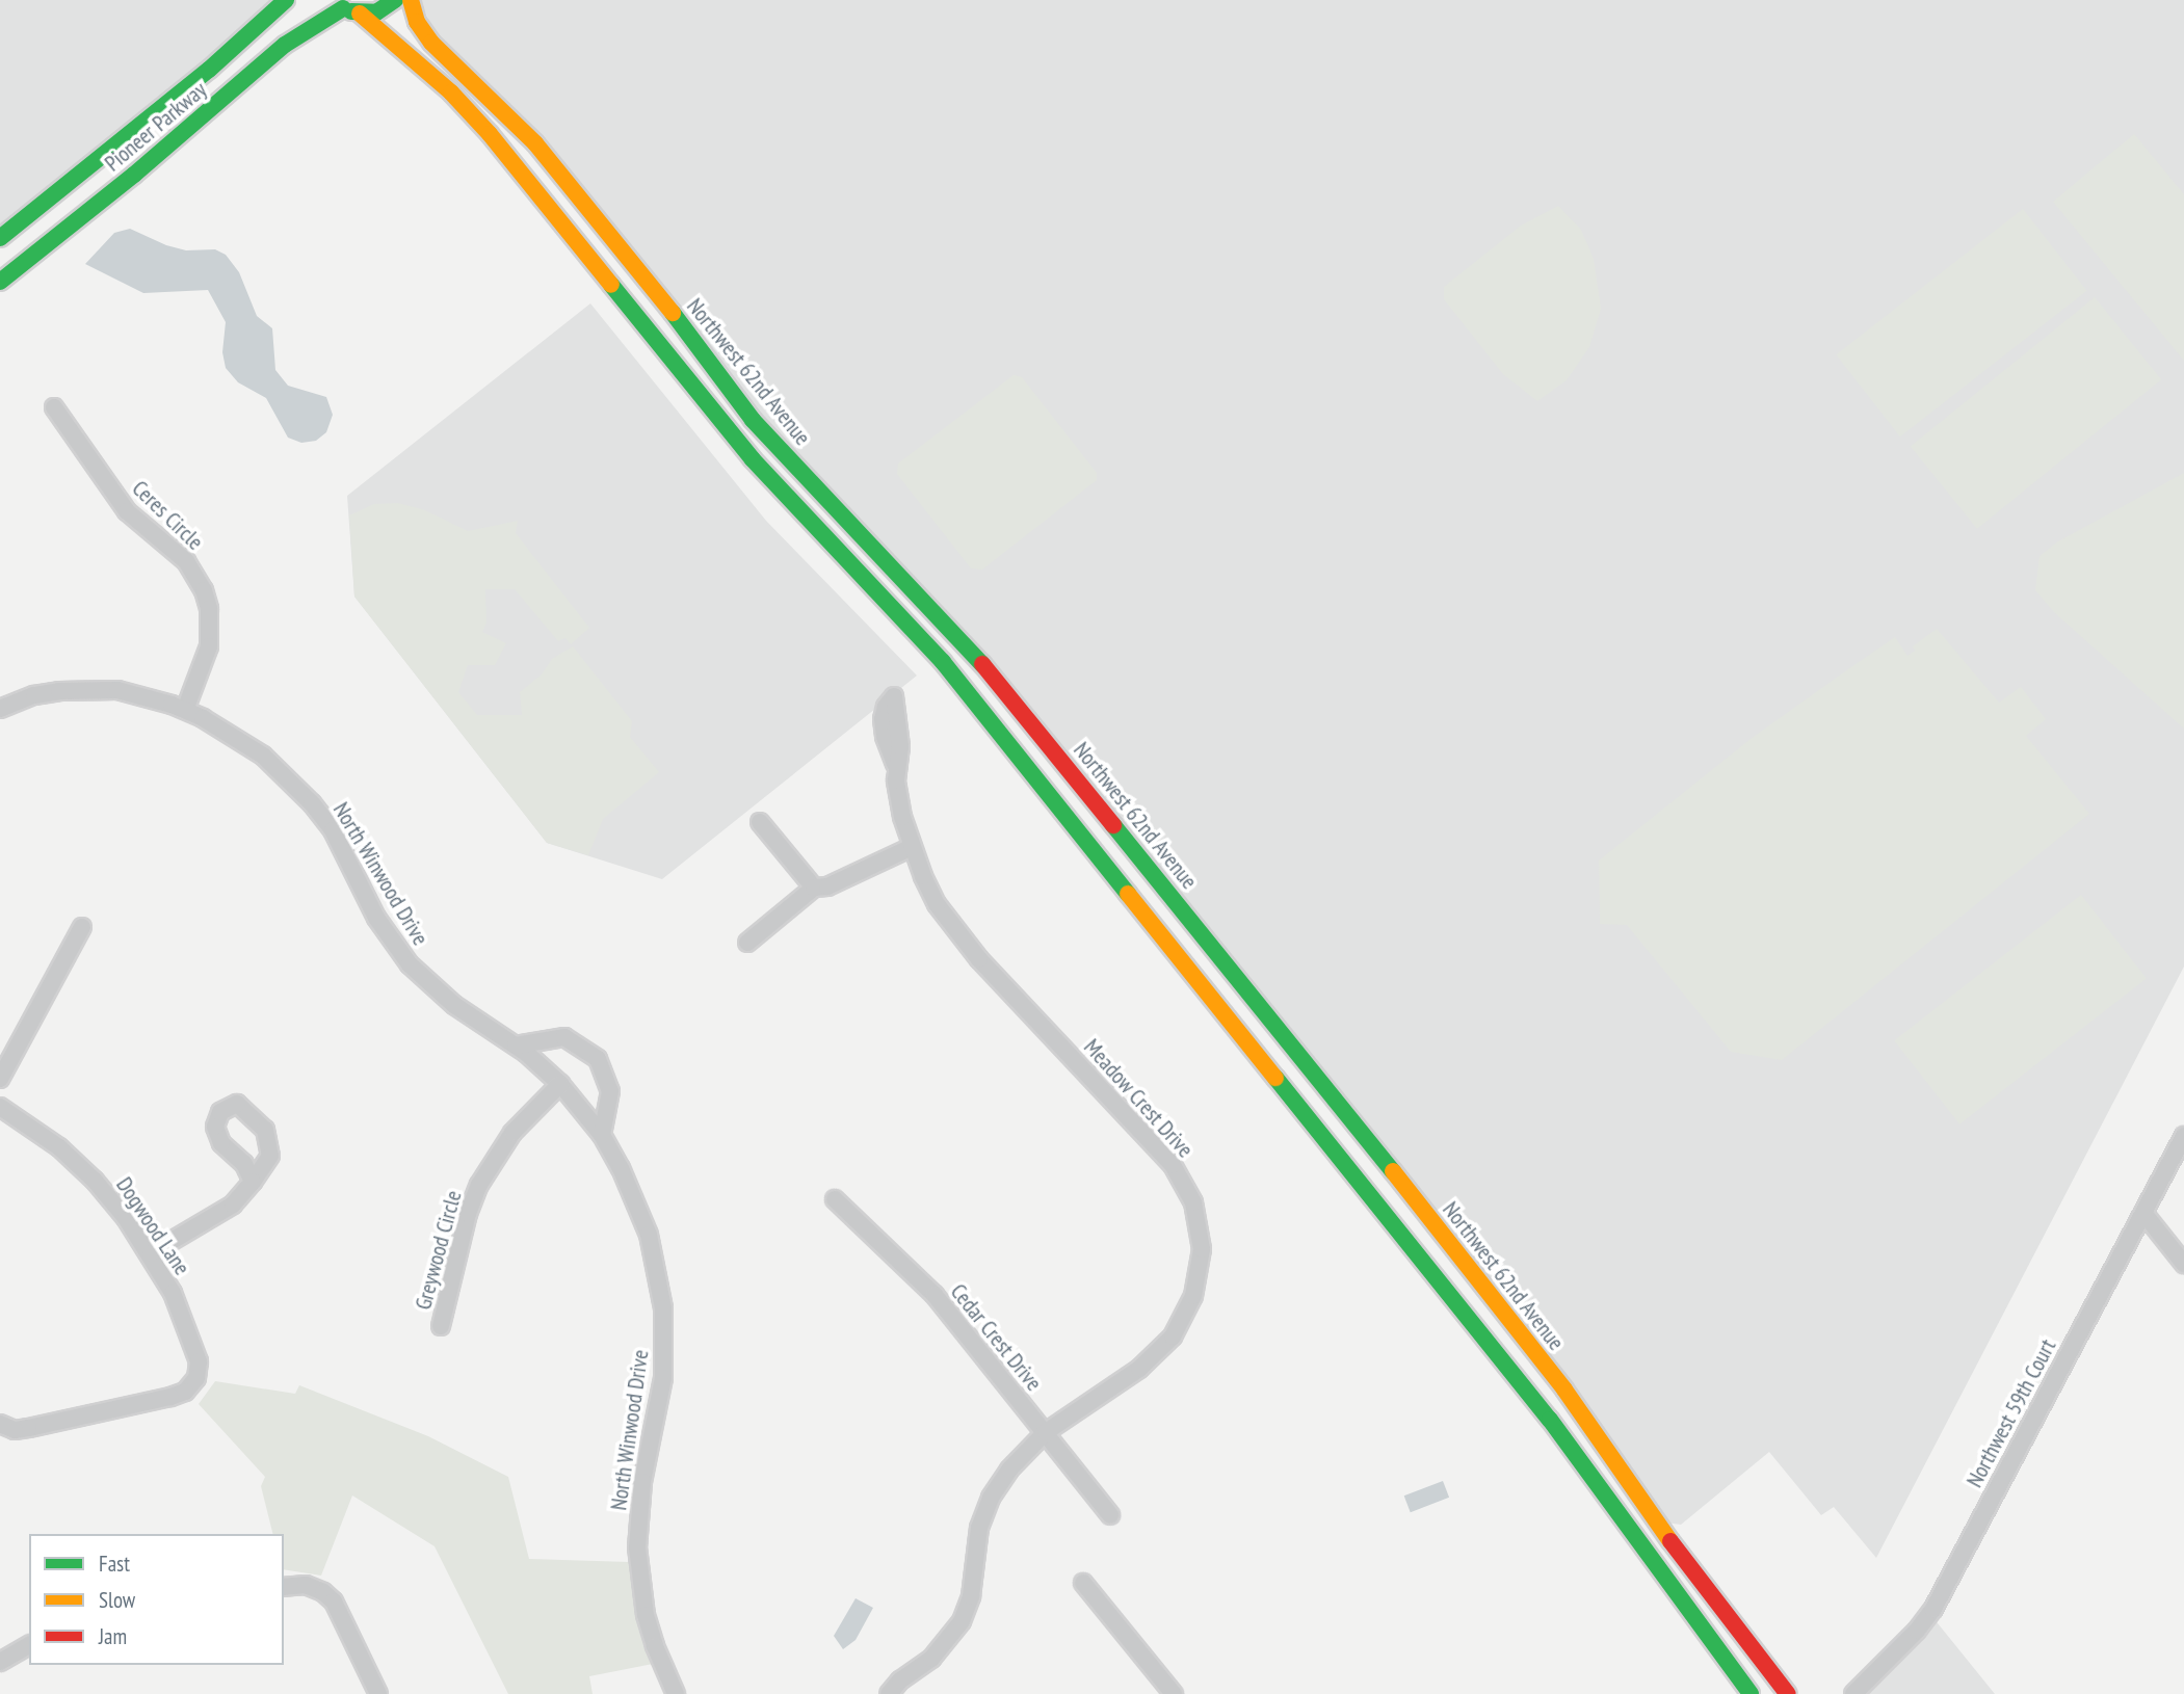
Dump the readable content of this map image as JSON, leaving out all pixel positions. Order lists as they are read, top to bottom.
{
  "streets": {
    "street": [
      "Pioneer Parkway",
      "Northwest 62nd Avenue",
      "Ceres Circle",
      "North Winwood Drive",
      "Meadow Crest Drive",
      "Dogwood Lane",
      "Greywood Circle",
      "Cedar Crest Drive",
      "Northwest 59th Court"
    ]
  },
  "crossings": [
    ["Ceres Circle", "North Winwood Drive"],
    ["North Winwood Drive", "Greywood Circle"],
    ["Meadow Crest Drive", "Cedar Crest Drive"]
  ],
  "legend": ["Fast", "Slow", "Jam"]
}
